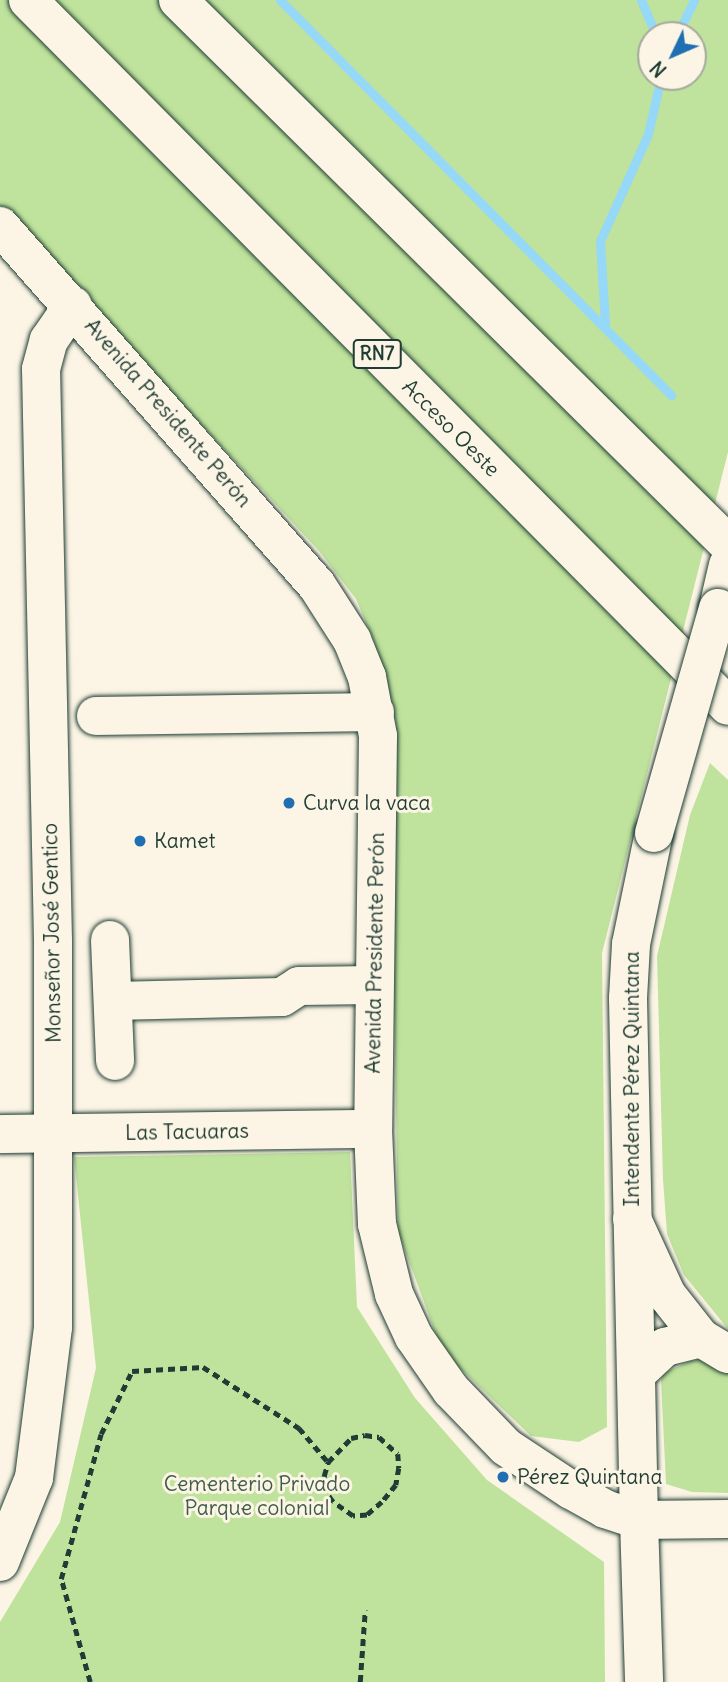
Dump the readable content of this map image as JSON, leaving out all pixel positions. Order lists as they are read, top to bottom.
{
  "streets": {
    "main road": [
      "RN7",
      "Avenida Presidente Perón",
      "Acceso Oeste",
      "Monseñor José Gentico",
      "Intendente Pérez Quintana",
      "Las Tacuaras"
    ]
  },
  "crossings": [
    ["Avenida Presidente Perón", "Monseñor José Gentico"],
    ["Avenida Presidente Perón", "Intendente Pérez Quintana"],
    ["Avenida Presidente Perón", "Las Tacuaras"],
    ["Monseñor José Gentico", "Las Tacuaras"]
  ],
  "parks": ["Cementerio Privado Parque colonial"],
  "places": ["Curva la vaca", "Kamet", "Pérez Quintana"],
  "north": "bottom left"
}
